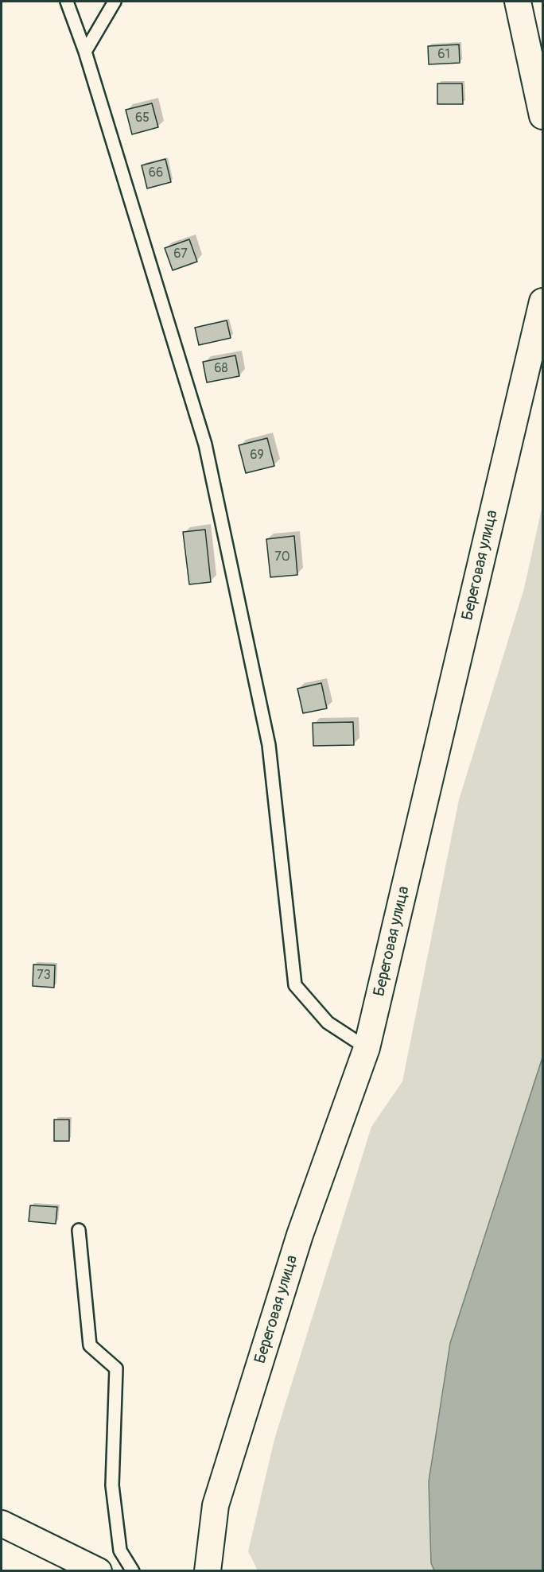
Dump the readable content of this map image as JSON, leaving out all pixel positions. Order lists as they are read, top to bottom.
{
  "streets": {
    "street": ["Береговая улица"]
  },
  "house_numbers": [
    "61",
    "65",
    "66",
    "67",
    "68",
    "69",
    "70",
    "73"
  ]
}
